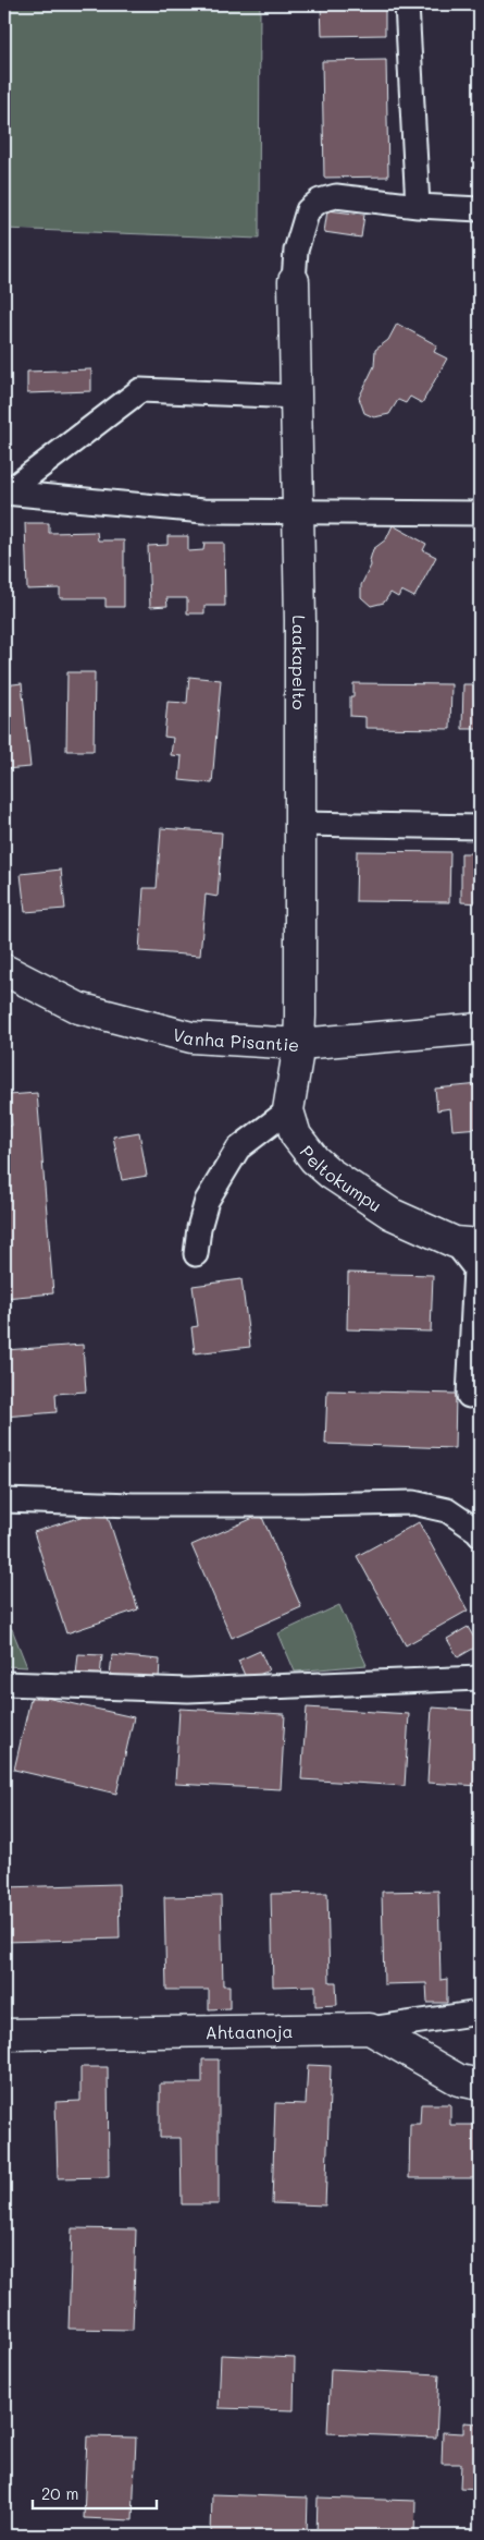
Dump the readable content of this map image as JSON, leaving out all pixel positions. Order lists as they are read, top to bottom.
{
  "streets": {
    "street": [
      "Laakapelto",
      "Vanha Pisantie",
      "Peltokumpu",
      "Ahtaanoja"
    ]
  },
  "crossings": [
    ["Laakapelto", "Vanha Pisantie"],
    ["Laakapelto", "Peltokumpu"],
    ["Vanha Pisantie", "Peltokumpu"]
  ],
  "scale_bar": "20 m"
}
